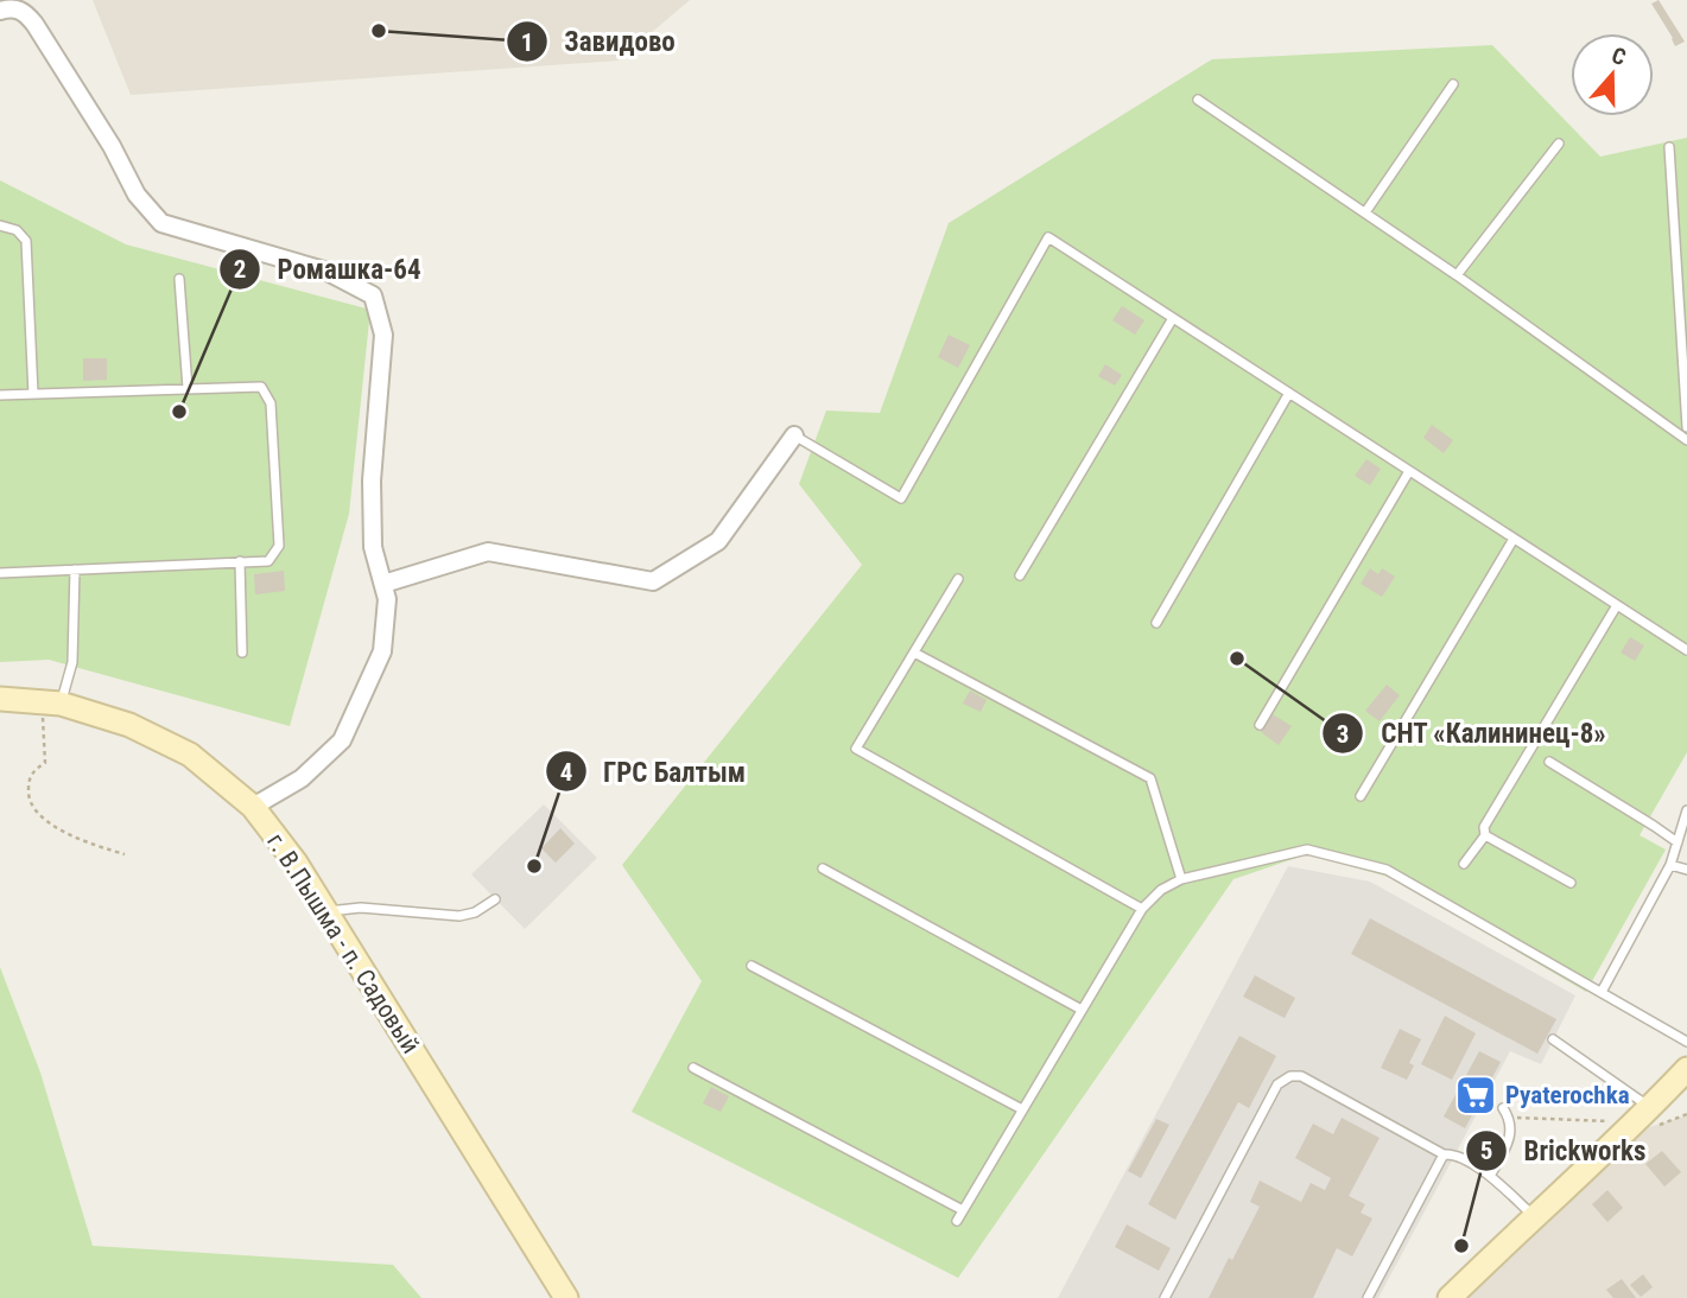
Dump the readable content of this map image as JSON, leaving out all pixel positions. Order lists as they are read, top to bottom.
{
  "streets": {
    "main road": ["г. В.Пышма - п. Садовый"]
  },
  "places": {
    "other": [
      "Завидово",
      "Ромашка-64",
      "СНТ «Калининец-8»",
      "ГРС Балтым",
      "Brickworks"
    ],
    "supermarket": ["Pyaterochka"]
  },
  "north": "top"
}
